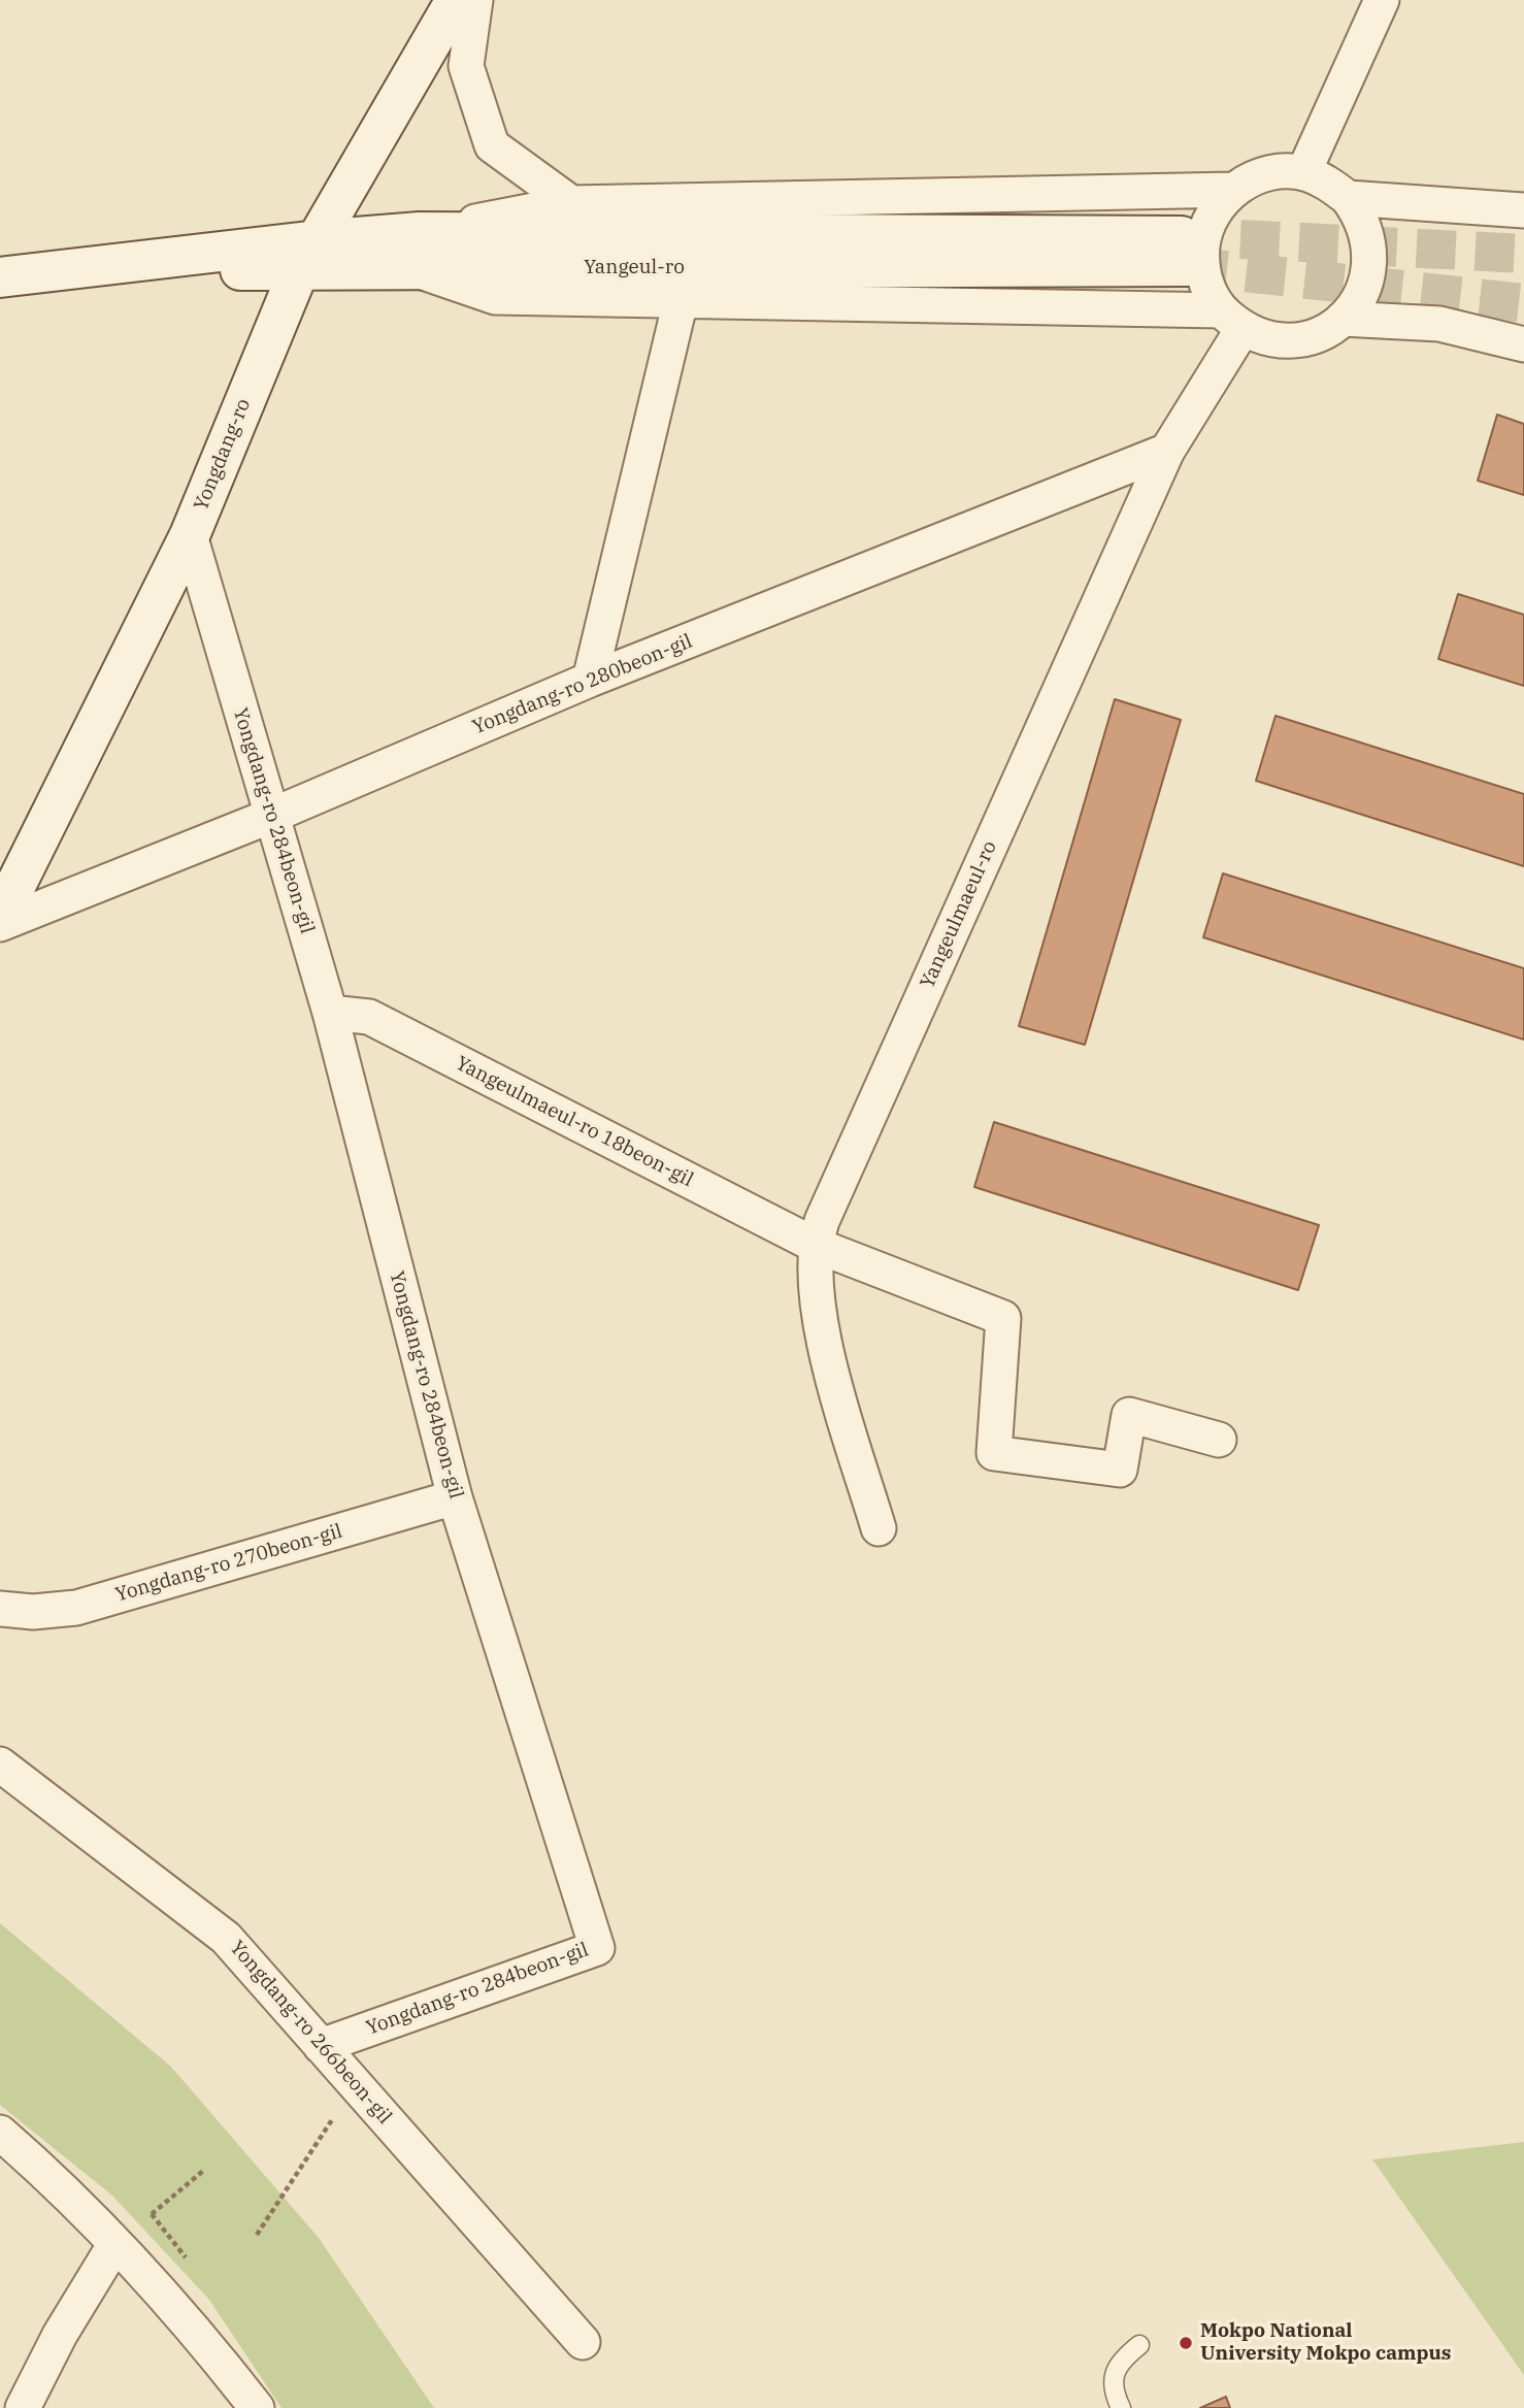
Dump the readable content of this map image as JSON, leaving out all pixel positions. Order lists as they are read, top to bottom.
{
  "streets": {
    "street": [
      "Yangeul-ro",
      "Yongdang-ro",
      "Yongdang-ro 280beon-gil",
      "Yongdang-ro 284beon-gil",
      "Yangeulmaeul-ro",
      "Yangeulmaeul-ro 18beon-gil",
      "Yongdang-ro 270beon-gil",
      "Yongdang-ro 266beon-gil"
    ]
  },
  "crossings": [
    ["Yangeul-ro", "Yongdang-ro"],
    ["Yongdang-ro", "Yongdang-ro 284beon-gil"],
    ["Yongdang-ro 280beon-gil", "Yongdang-ro 284beon-gil"],
    ["Yongdang-ro 280beon-gil", "Yangeulmaeul-ro"],
    ["Yongdang-ro 284beon-gil", "Yangeulmaeul-ro 18beon-gil"],
    ["Yongdang-ro 284beon-gil", "Yongdang-ro 270beon-gil"],
    ["Yongdang-ro 284beon-gil", "Yongdang-ro 266beon-gil"],
    ["Yangeulmaeul-ro", "Yangeulmaeul-ro 18beon-gil"]
  ],
  "places": ["Mokpo National University Mokpo campus"]
}
